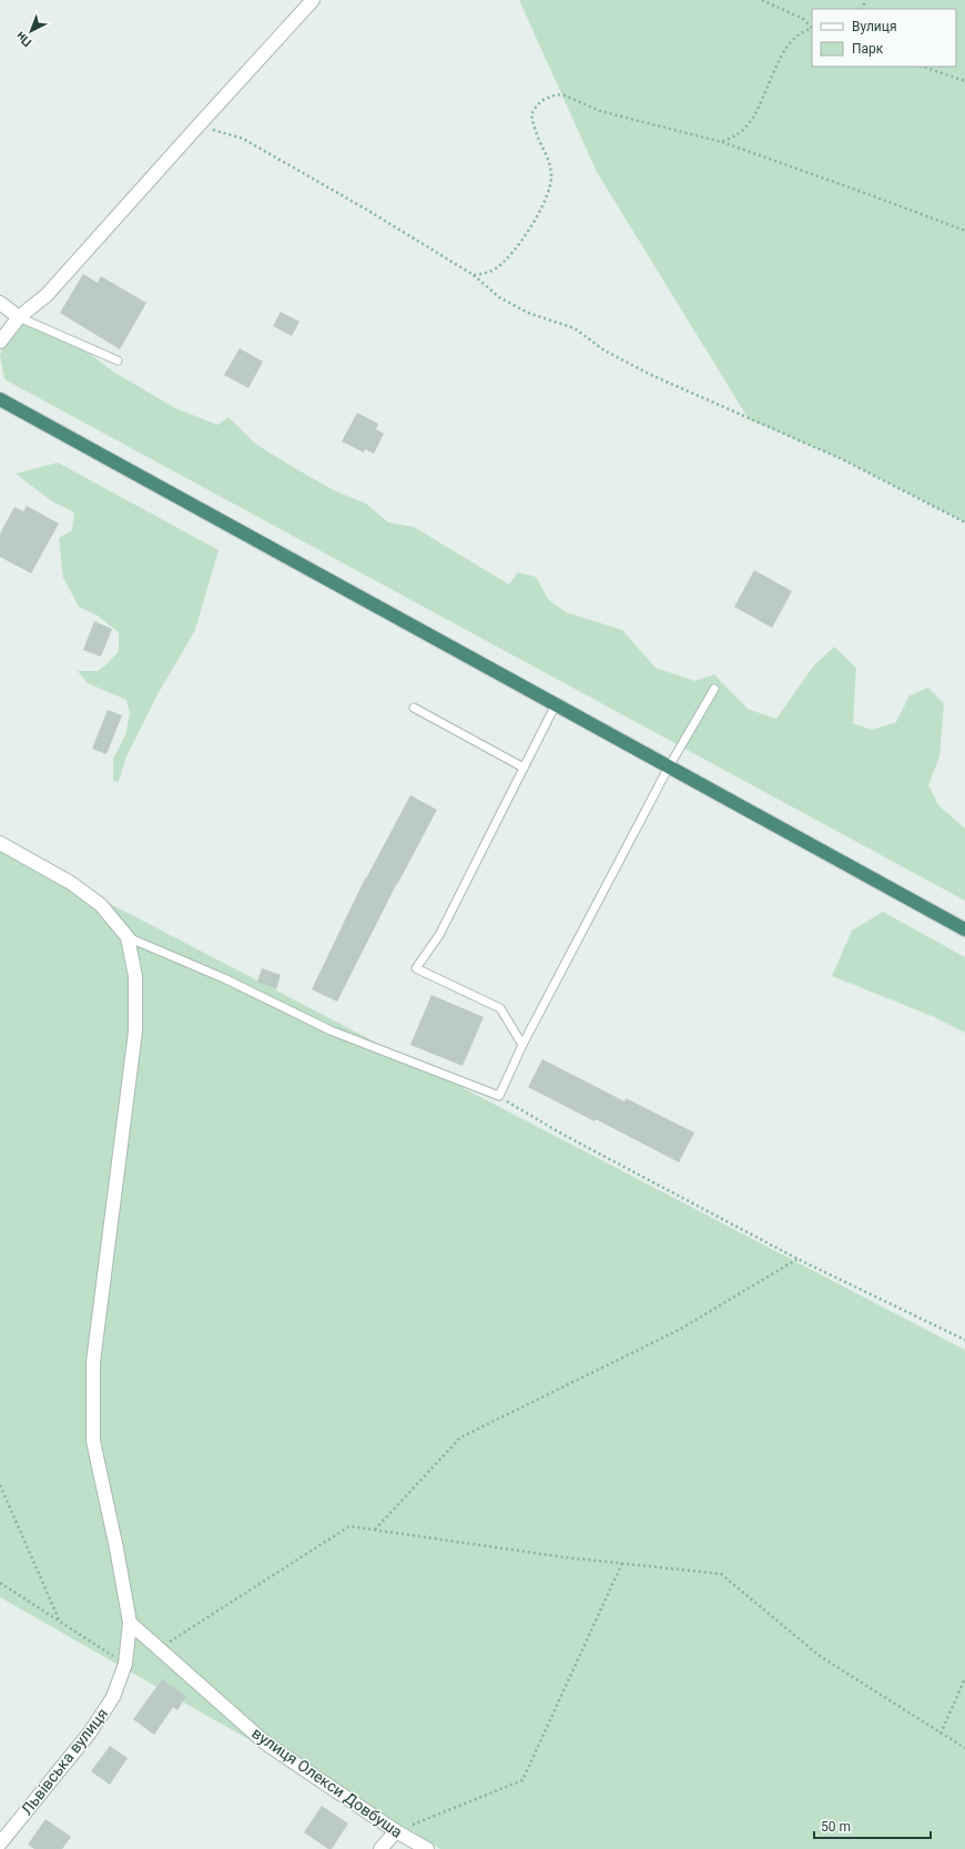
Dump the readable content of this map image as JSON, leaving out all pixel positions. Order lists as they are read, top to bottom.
{
  "streets": {
    "street": ["Львівська вулиця", "вулиця Олекси Довбуша"]
  },
  "crossings": [
    ["Львівська вулиця", "вулиця Олекси Довбуша"]
  ],
  "legend": ["Вулиця", "Парк"],
  "scale_bar": "50 m",
  "north": "bottom left"
}
